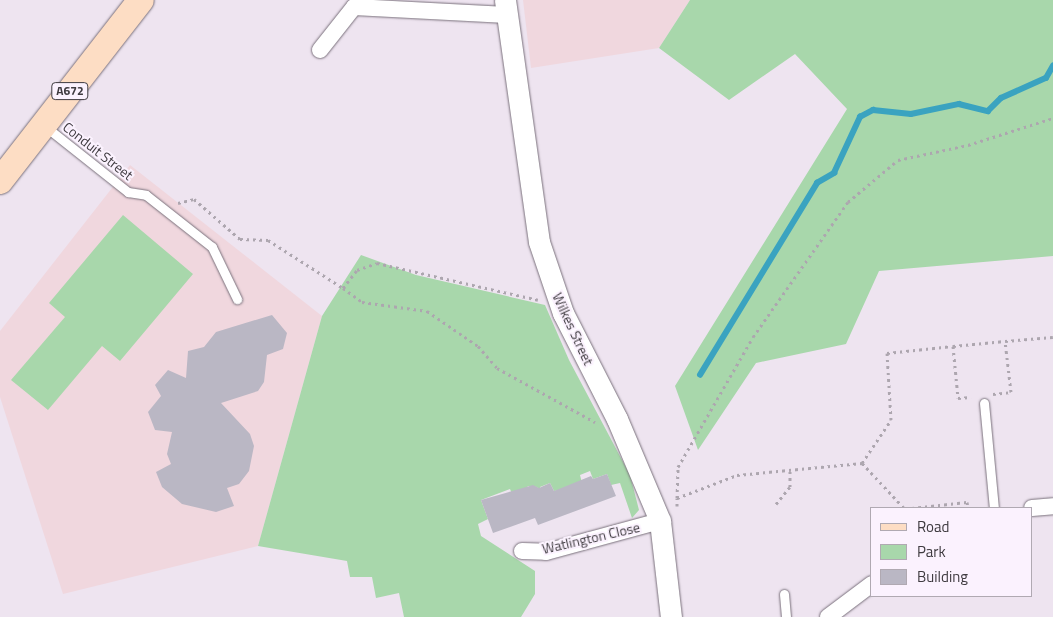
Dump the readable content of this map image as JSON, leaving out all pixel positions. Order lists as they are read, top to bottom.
{
  "streets": {
    "main road": ["A672"],
    "street": ["Wilkes Street", "Watlington Close"],
    "lane": ["Conduit Street"]
  },
  "crossings": [
    ["A672", "Conduit Street"],
    ["Wilkes Street", "Watlington Close"]
  ],
  "legend": ["Road", "Park", "Building"]
}
